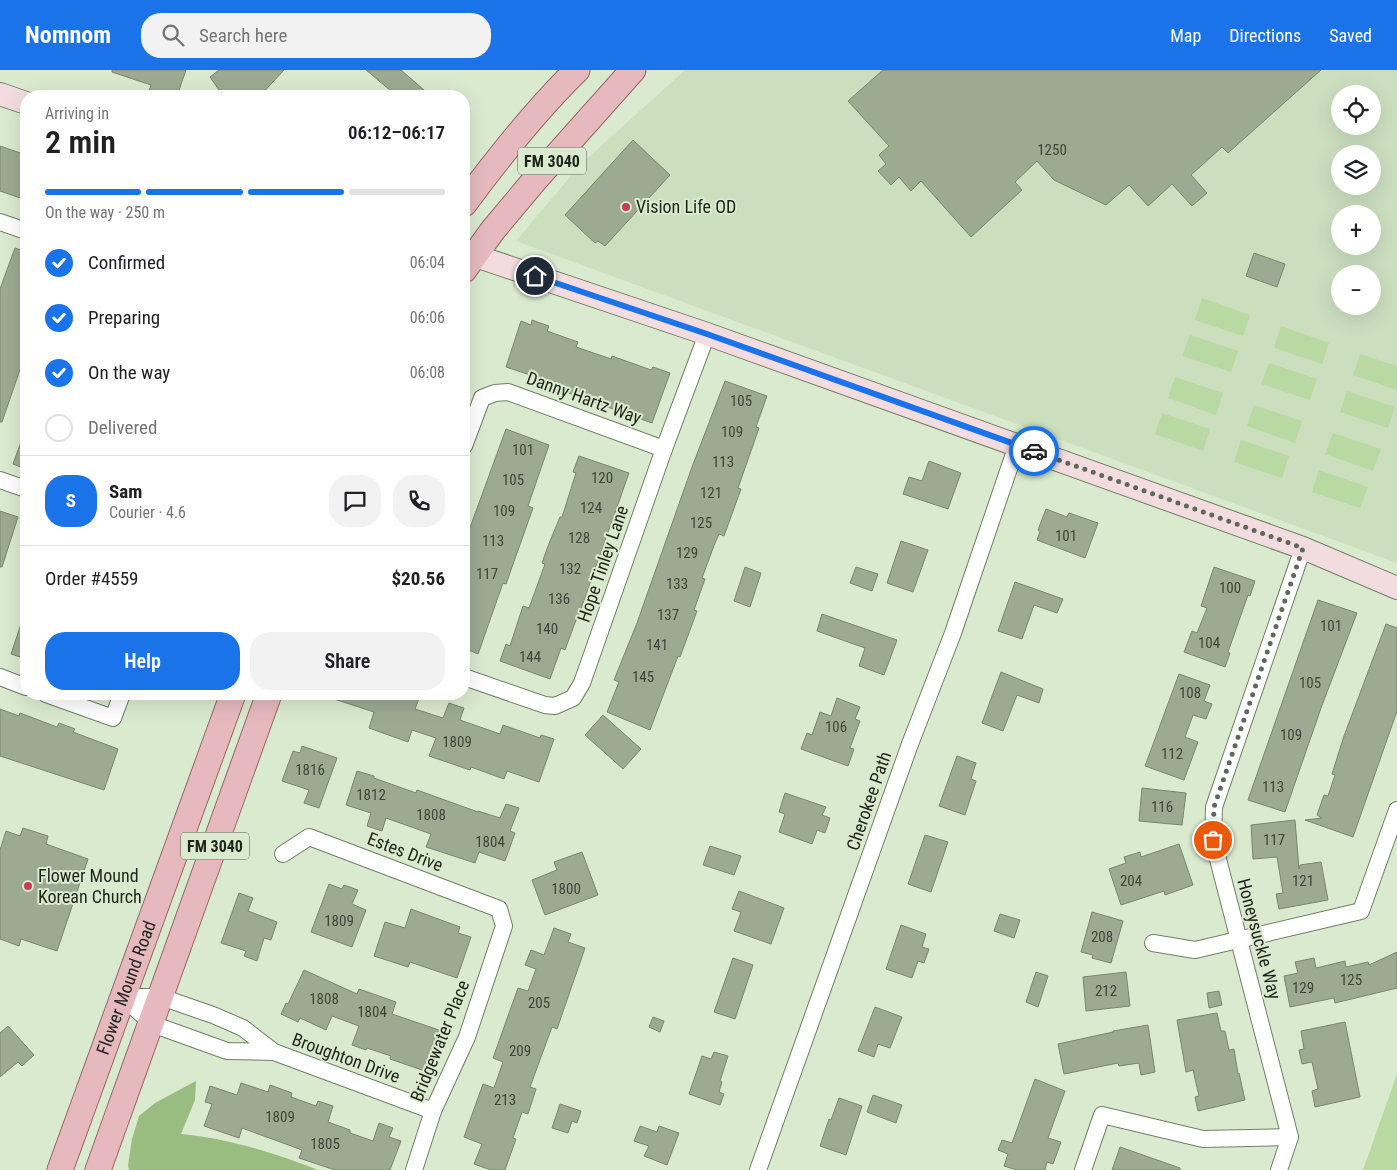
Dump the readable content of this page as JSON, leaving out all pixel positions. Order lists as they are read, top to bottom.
{
  "streets": {
    "main road": ["FM 3040", "Flower Mound Road"],
    "street": [
      "Danny Hartz Way",
      "Hope Tinley Lane",
      "Cherokee Path",
      "Estes Drive",
      "Honeysuckle Way",
      "Bridgewater Place",
      "Broughton Drive"
    ]
  },
  "crossings": [
    ["Danny Hartz Way", "Hope Tinley Lane"],
    ["Estes Drive", "Bridgewater Place"],
    ["Flower Mound Road", "Broughton Drive"],
    ["Bridgewater Place", "Broughton Drive"]
  ],
  "places": ["Vision Life OD", "Flower Mound Korean Church"],
  "house_numbers": [
    "1250",
    "105",
    "109",
    "101",
    "113",
    "120",
    "105",
    "121",
    "124",
    "109",
    "125",
    "101",
    "128",
    "113",
    "129",
    "132",
    "117",
    "133",
    "100",
    "136",
    "137",
    "101",
    "140",
    "104",
    "141",
    "144",
    "145",
    "105",
    "108",
    "106",
    "109",
    "1809",
    "112",
    "1816",
    "113",
    "1812",
    "116",
    "1808",
    "117",
    "1804",
    "204",
    "121",
    "1800",
    "1809",
    "208",
    "125",
    "129",
    "212",
    "1808",
    "205",
    "1804",
    "209",
    "213",
    "1809",
    "1805"
  ],
  "page": {
    "header": "Nomnom",
    "search": "Search here",
    "nav": ["Map", "Directions", "Saved"],
    "map_buttons": ["+", "−"],
    "heading": ["2 min", "Arriving in", "06:12–06:17"],
    "panel": [
      "Sam",
      "Courier · 4.6",
      "Order #4559",
      "$20.56"
    ],
    "bar": "On the way · 250 m",
    "list": [
      ["Confirmed", "06:04"],
      ["Preparing", "06:06"],
      ["On the way", "06:08"],
      "Delivered"
    ],
    "round": "S",
    "buttons": ["Help", "Share"]
  }
}
